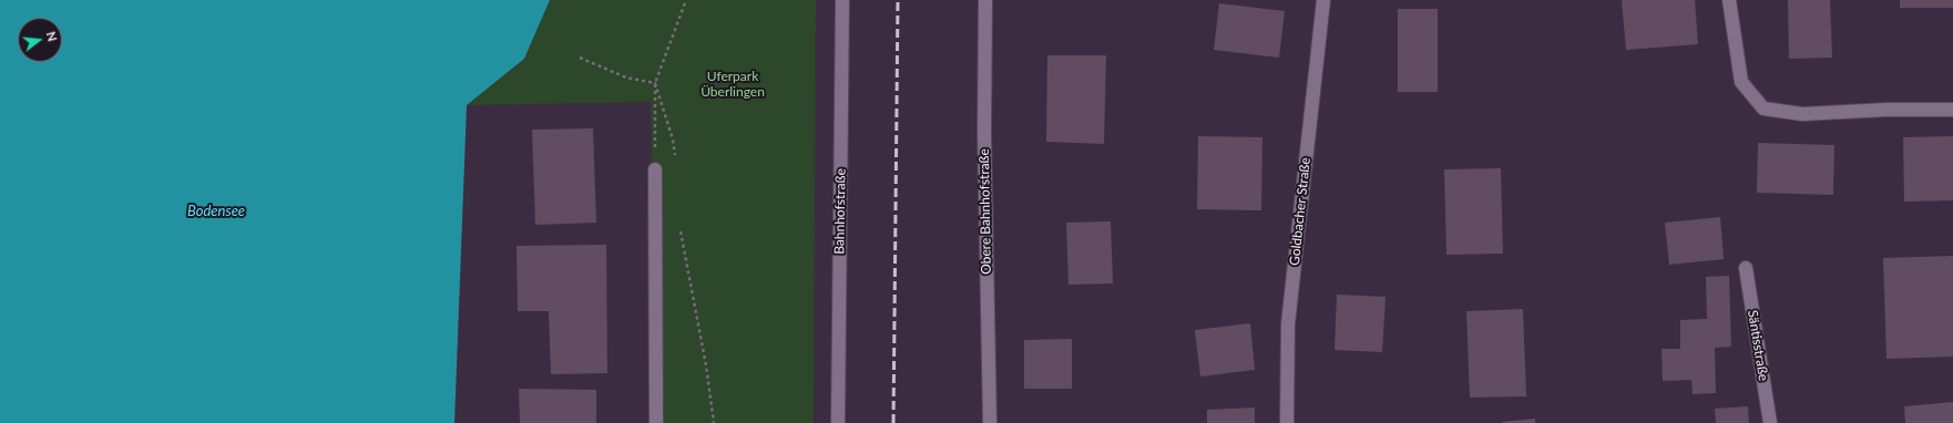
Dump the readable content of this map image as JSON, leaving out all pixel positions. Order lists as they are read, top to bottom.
{
  "streets": {
    "street": [
      "Bahnhofstraße",
      "Obere Bahnhofstraße",
      "Goldbacher Straße",
      "Säntisstraße"
    ]
  },
  "water": ["Bodensee"],
  "parks": ["Uferpark Überlingen"],
  "north": "right"
}
